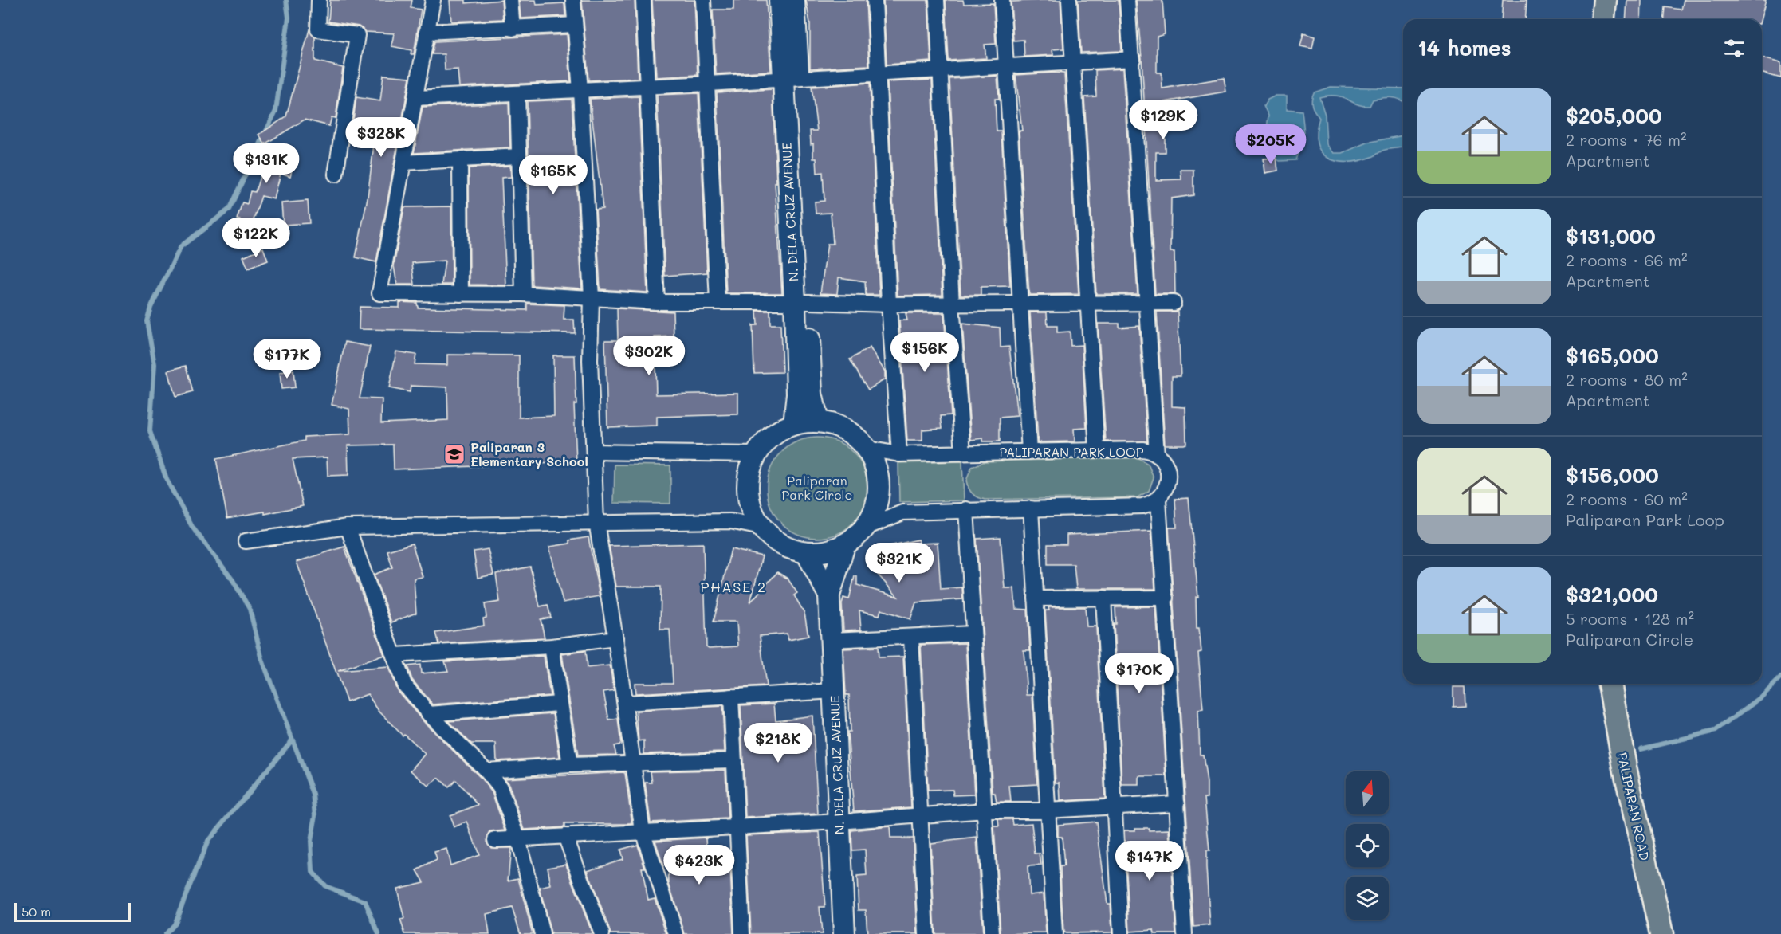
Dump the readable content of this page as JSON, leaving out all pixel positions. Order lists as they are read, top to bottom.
{
  "streets": {
    "main road": ["PALIPARAN ROAD"],
    "street": ["N. DELA CRUZ AVENUE", "PALIPARAN PARK LOOP"]
  },
  "crossings": [
    ["N. DELA CRUZ AVENUE", "PALIPARAN PARK LOOP"]
  ],
  "districts": ["PHASE 2"],
  "parks": ["Paliparan Park Circle"],
  "places": {
    "school or university": ["Paliparan 3 Elementary School"]
  },
  "scale_bar": "50 m",
  "north": "top",
  "page": {
    "heading": "14 homes",
    "list": [
      {
        "name": "$205,000",
        "note": "2 rooms · 76 m² · Apartment"
      },
      {
        "name": "$131,000",
        "note": "2 rooms · 66 m² · Apartment"
      },
      {
        "name": "$165,000",
        "note": "2 rooms · 80 m² · Apartment"
      },
      {
        "name": "$156,000",
        "note": "2 rooms · 60 m² · Paliparan Park Loop"
      },
      {
        "name": "$321,000",
        "note": "5 rooms · 128 m² · Paliparan Circle"
      }
    ],
    "price": [
      "$129K",
      "$328K",
      "$205K",
      "$131K",
      "$165K",
      "$122K",
      "$156K",
      "$302K",
      "$177K",
      "$321K",
      "$170K",
      "$218K",
      "$147K",
      "$423K"
    ],
    "scale": "50 m"
  }
}
